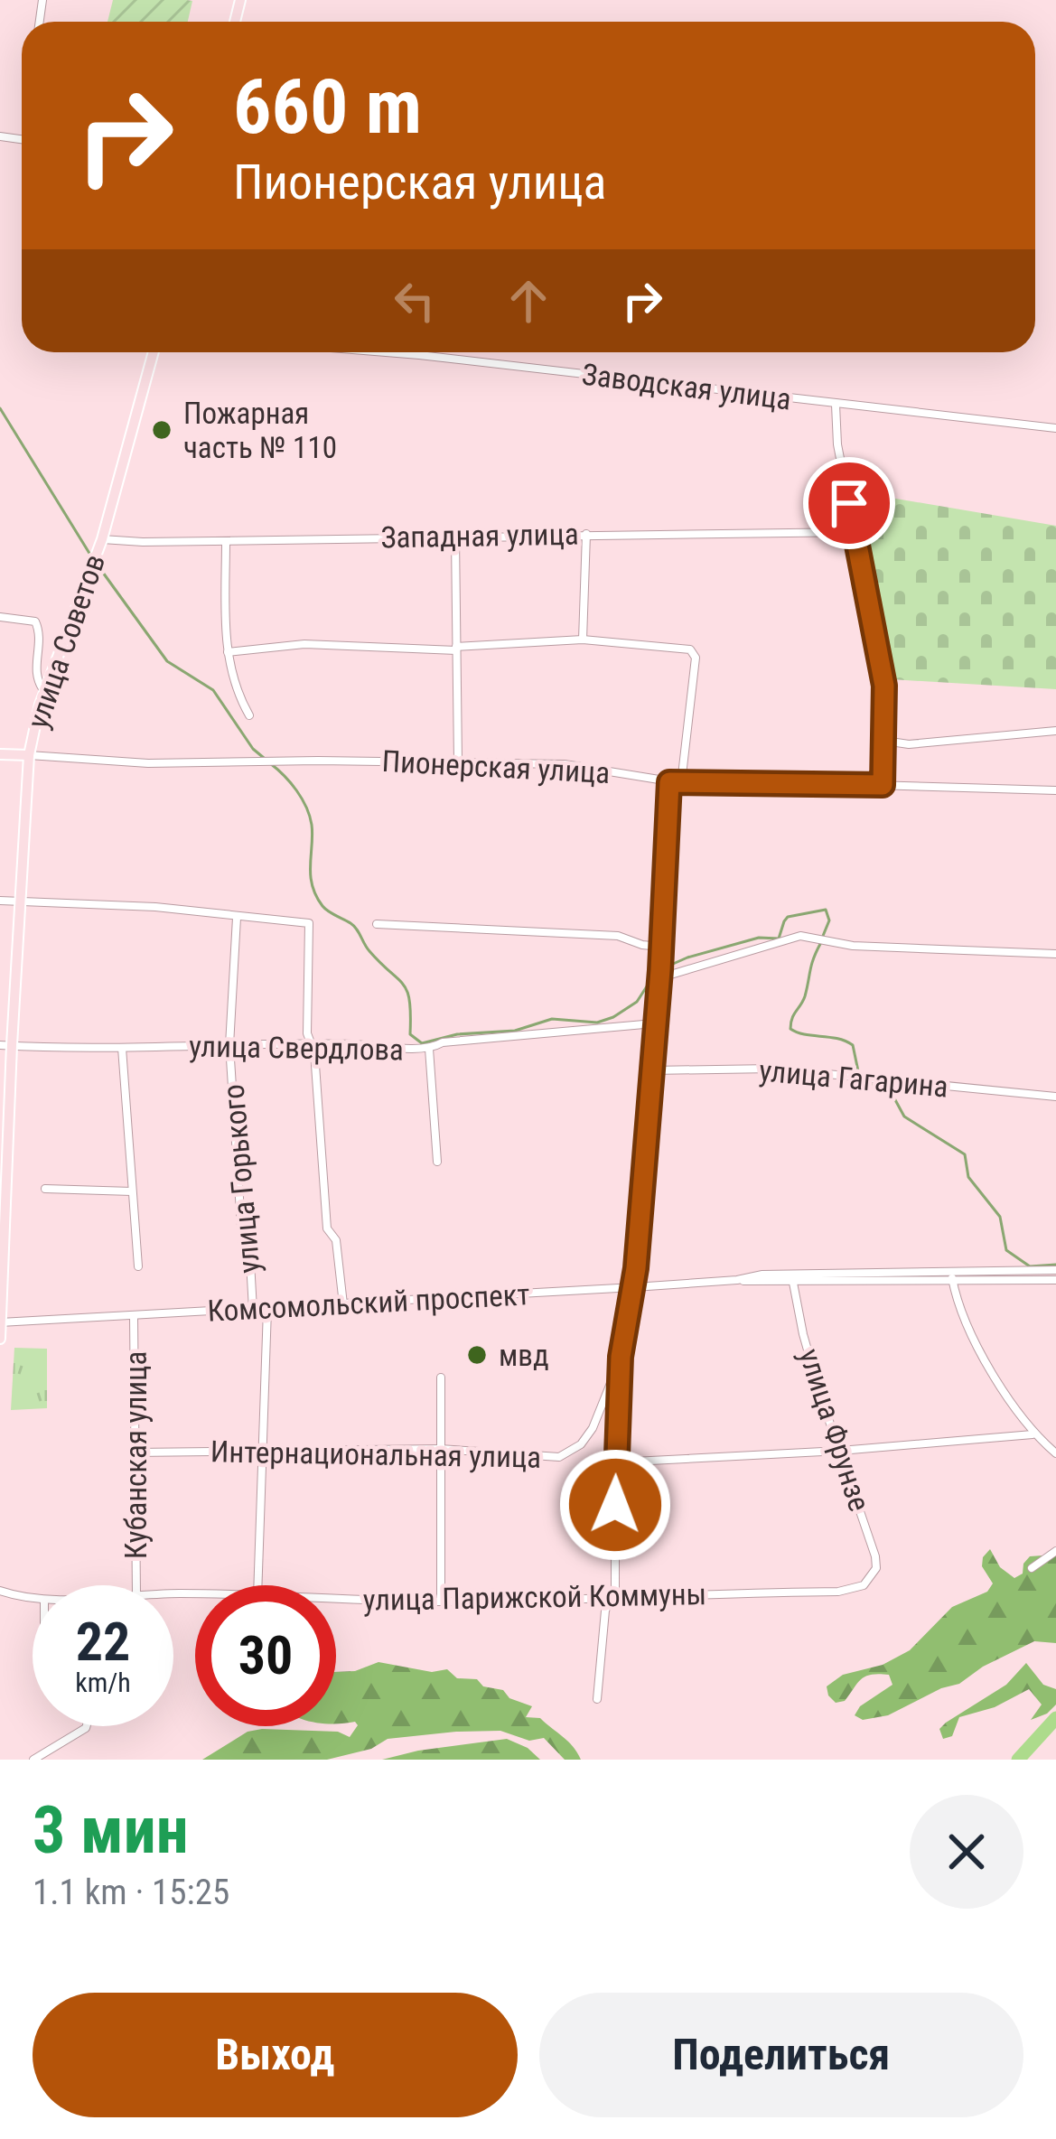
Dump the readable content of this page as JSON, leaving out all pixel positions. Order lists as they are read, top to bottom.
{
  "streets": {
    "main road": ["улица Советов", "Пионерская улица"],
    "street": [
      "Заводская улица",
      "Западная улица",
      "улица Свердлова",
      "улица Гагарина",
      "улица Горького",
      "Комсомольский проспект",
      "улица Фрунзе",
      "Интернациональная улица",
      "Кубанская улица",
      "улица Парижской Коммуны"
    ]
  },
  "crossings": [
    ["Западная улица", "улица Советов"],
    ["улица Советов", "Пионерская улица"],
    ["улица Советов", "улица Свердлова"],
    ["улица Советов", "Комсомольский проспект"],
    ["улица Свердлова", "улица Горького"],
    ["улица Горького", "Комсомольский проспект"],
    ["улица Горького", "Интернациональная улица"],
    ["Комсомольский проспект", "улица Фрунзе"],
    ["Комсомольский проспект", "Кубанская улица"],
    ["улица Фрунзе", "улица Парижской Коммуны"],
    ["Интернациональная улица", "Кубанская улица"]
  ],
  "places": ["Пожарная часть № 110", "мвд"],
  "page": {
    "turn": ["660 m", "Пионерская улица"],
    "speed": "22 km/h",
    "limit": "30",
    "heading": ["3 мин", "1.1 km · 15:25"],
    "buttons": ["Выход", "Поделиться"]
  }
}
